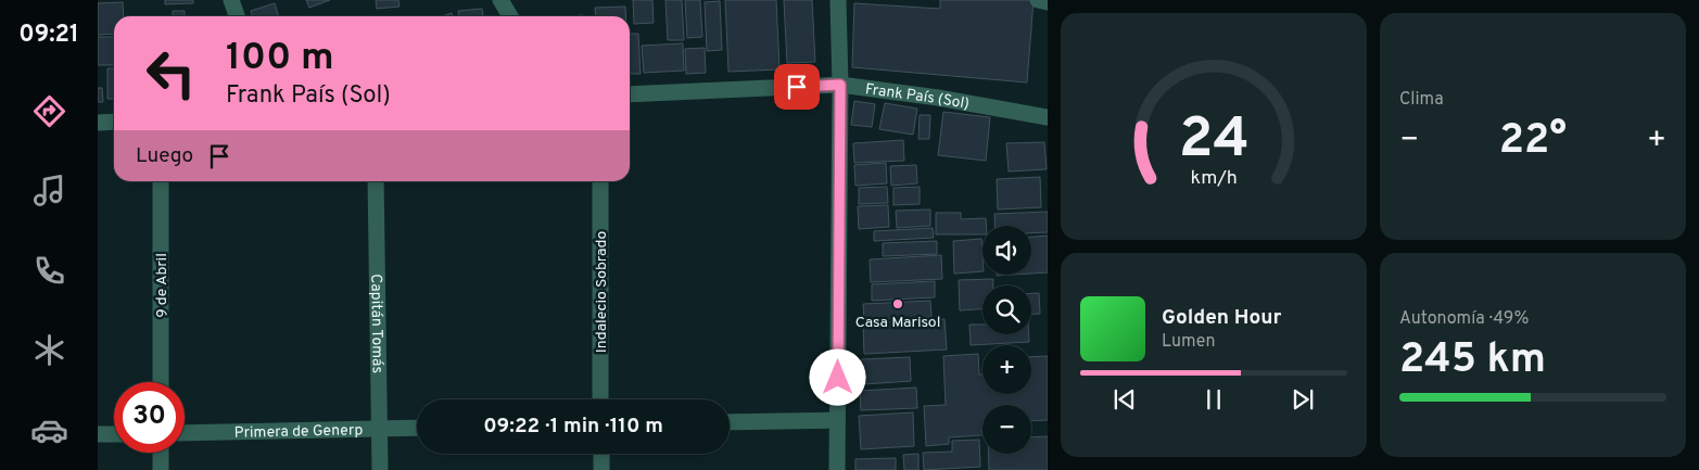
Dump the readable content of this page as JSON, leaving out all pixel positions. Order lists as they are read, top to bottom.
{
  "streets": {
    "street": [
      "Frank País (Sol)",
      "9 de Abril",
      "Indalecio Sobrado",
      "Capitán Tomás",
      "Primera de Generp"
    ]
  },
  "crossings": [
    ["Capitán Tomás", "Primera de Generp"]
  ],
  "places": ["Casa Marisol"],
  "page": {
    "tabs": "09:21",
    "tile": [
      "Clima",
      ["Autonomía · 49%", "245 km"]
    ],
    "turn": ["100 m", "Frank País (Sol)"],
    "heat": ["−", "22°", "+"],
    "then": "Luego",
    "map_buttons": ["+", "−"],
    "song": ["Golden Hour", "Lumen"],
    "limit": "30",
    "trip": "09:22 · 1 min · 110 m",
    "gauge": ["24", "km/h"]
  }
}
